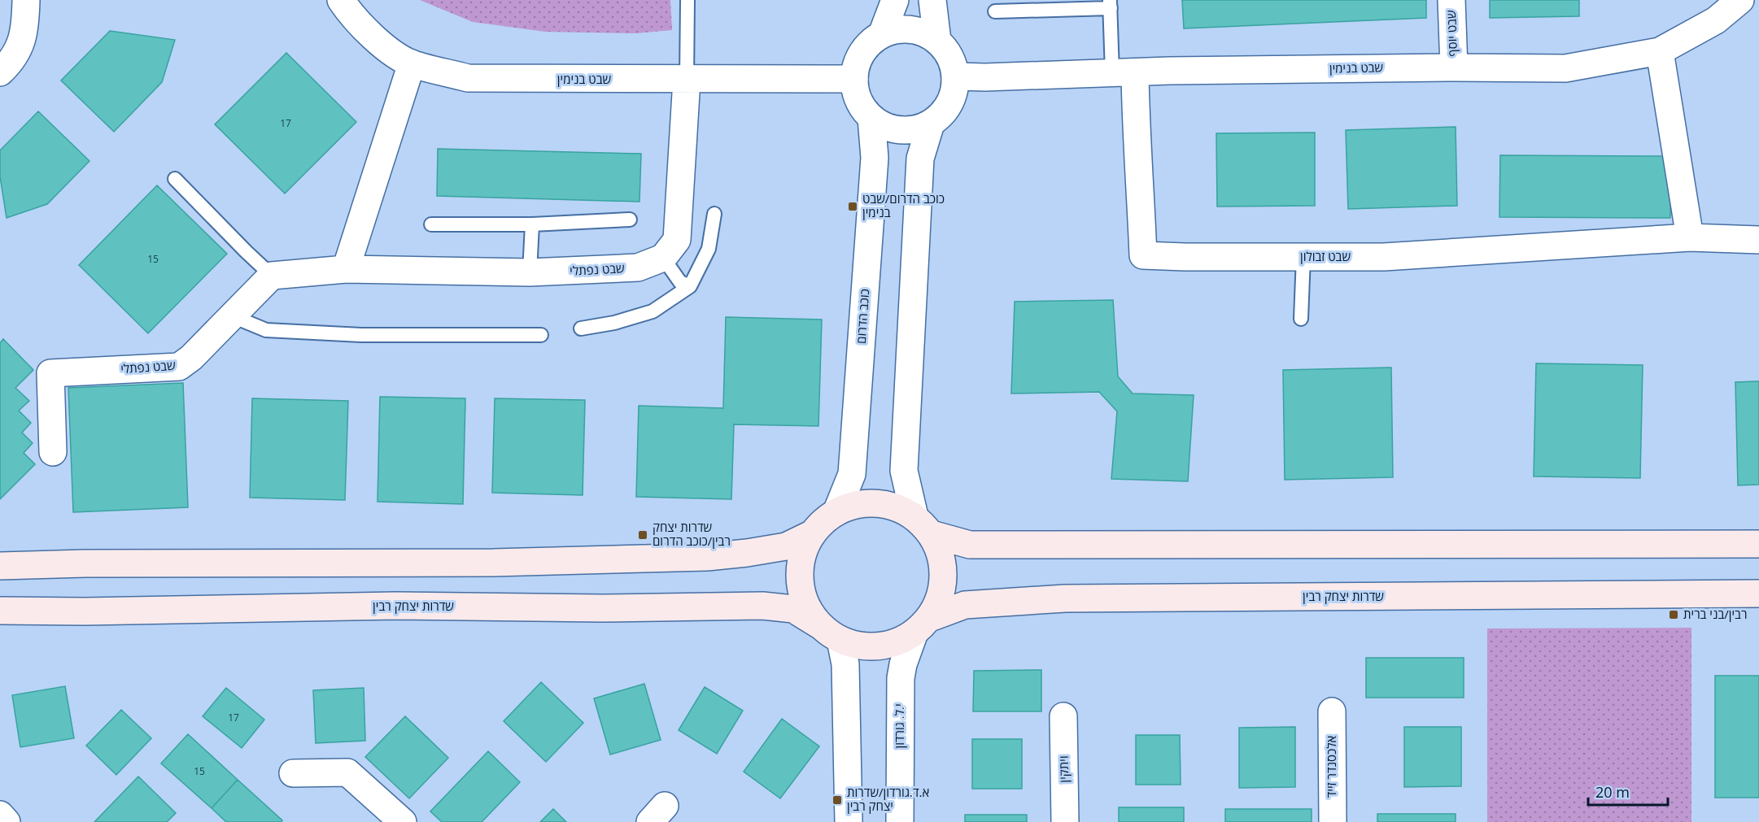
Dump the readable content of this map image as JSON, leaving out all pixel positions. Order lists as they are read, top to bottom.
{
  "streets": {
    "main road": ["שדרות יצחק רבין"],
    "street": [
      "שבט יוסף",
      "שבט בנימין",
      "שבט זבולון",
      "שבט נפתלי",
      "כוכב הדרום",
      "י.ל. גורדון",
      "אלכסנדר זייד",
      "ויתקין"
    ]
  },
  "crossings": [
    ["שבט יוסף", "שבט בנימין"],
    ["שבט בנימין", "שבט זבולון"],
    ["שבט בנימין", "כוכב הדרום"],
    ["כוכב הדרום", "שדרות יצחק רבין"],
    ["כוכב הדרום", "י.ל. גורדון"],
    ["שדרות יצחק רבין", "י.ל. גורדון"]
  ],
  "places": {
    "transit": [
      "כוכב הדרום/שבט בנימין",
      "שדרות יצחק רבין/כוכב הדרום",
      "רבין/בני ברית",
      "א.ד.גורדון/שדרות יצחק רבין"
    ]
  },
  "house_numbers": [
    "17",
    "15",
    "17",
    "15"
  ],
  "scale_bar": "20 m"
}
